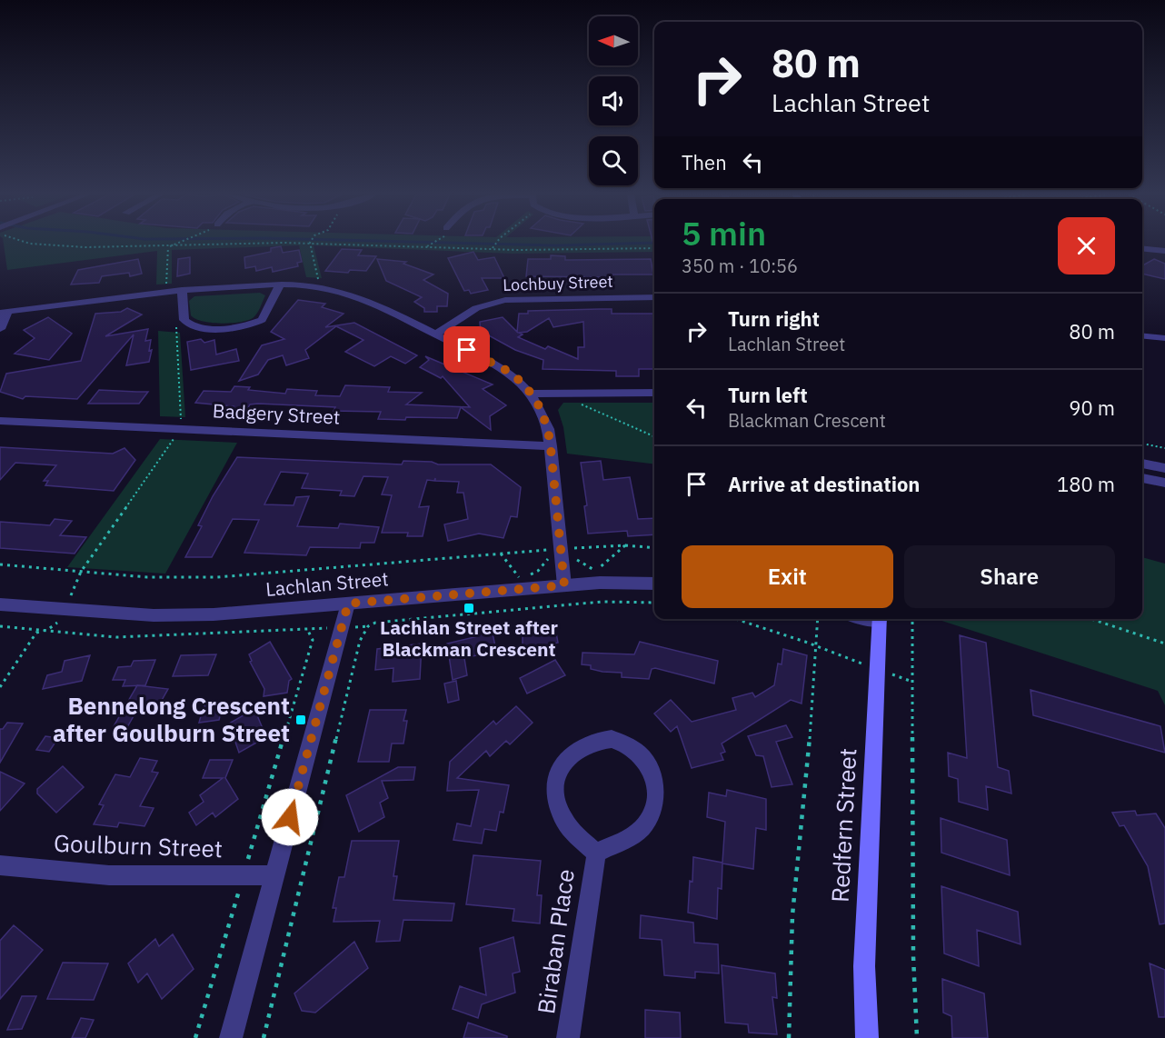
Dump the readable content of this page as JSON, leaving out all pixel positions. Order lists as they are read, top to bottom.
{
  "streets": {
    "main road": ["Redfern Street"],
    "street": [
      "Lochbuy Street",
      "Badgery Street",
      "Lachlan Street",
      "Goulburn Street",
      "Biraban Place"
    ]
  },
  "places": {
    "transit": ["Lachlan Street after Blackman Crescent", "Bennelong Crescent after Goulburn Street"]
  },
  "north": "left",
  "page": {
    "turn": ["80 m", "Lachlan Street"],
    "then": "Then",
    "heading": ["5 min", "350 m · 10:56"],
    "list": [
      {
        "name": "Turn right",
        "note": "Lachlan Street",
        "value": "80 m"
      },
      {
        "name": "Turn left",
        "note": "Blackman Crescent",
        "value": "90 m"
      },
      {
        "name": "Arrive at destination",
        "value": "180 m"
      }
    ],
    "buttons": ["Exit", "Share"]
  }
}
